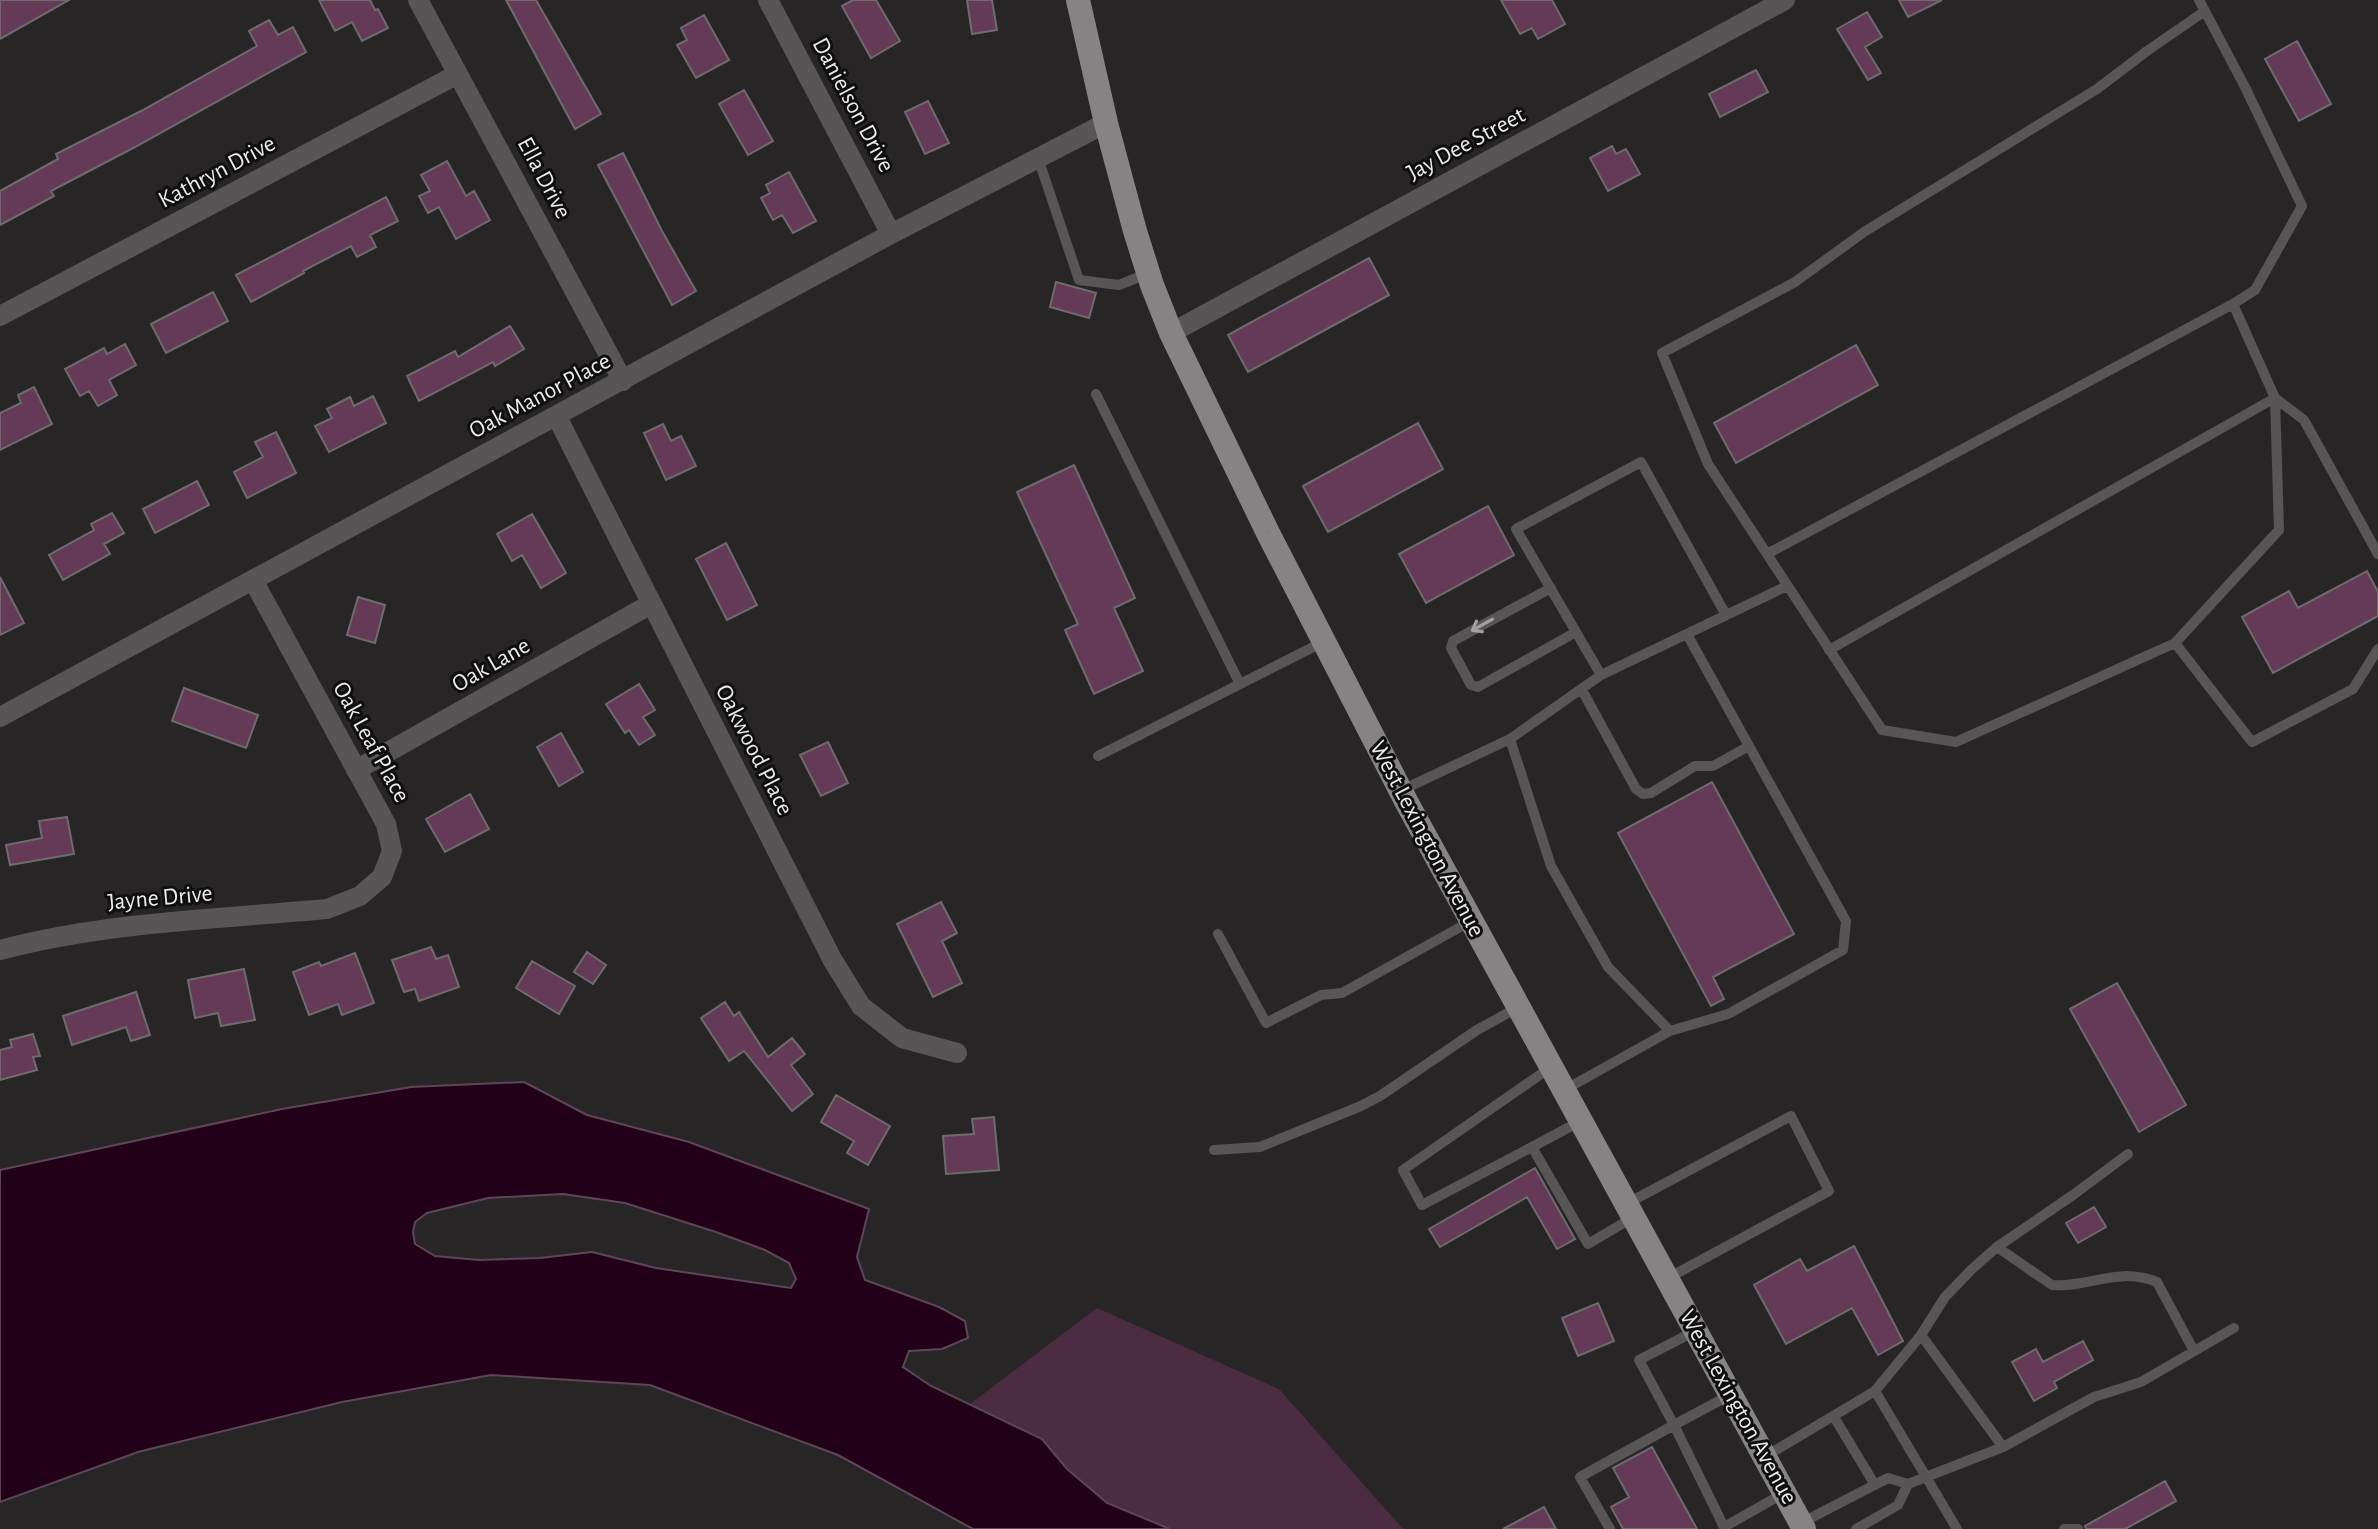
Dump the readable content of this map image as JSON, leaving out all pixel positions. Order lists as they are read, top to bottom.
{
  "streets": {
    "main road": ["West Lexington Avenue"],
    "street": [
      "Danielson Drive",
      "Jay Dee Street",
      "Kathryn Drive",
      "Ella Drive",
      "Oak Manor Place",
      "Oak Lane",
      "Oak Leaf Place",
      "Oakwood Place",
      "Jayne Drive"
    ]
  },
  "crossings": [
    ["Danielson Drive", "Oak Manor Place"],
    ["Jay Dee Street", "West Lexington Avenue"],
    ["Kathryn Drive", "Ella Drive"],
    ["Ella Drive", "Oak Manor Place"],
    ["Oak Manor Place", "Oak Leaf Place"],
    ["Oak Manor Place", "Oakwood Place"],
    ["Oak Manor Place", "West Lexington Avenue"],
    ["Oak Lane", "Oak Leaf Place"],
    ["Oak Lane", "Oakwood Place"],
    ["Oak Leaf Place", "Jayne Drive"]
  ]
}
